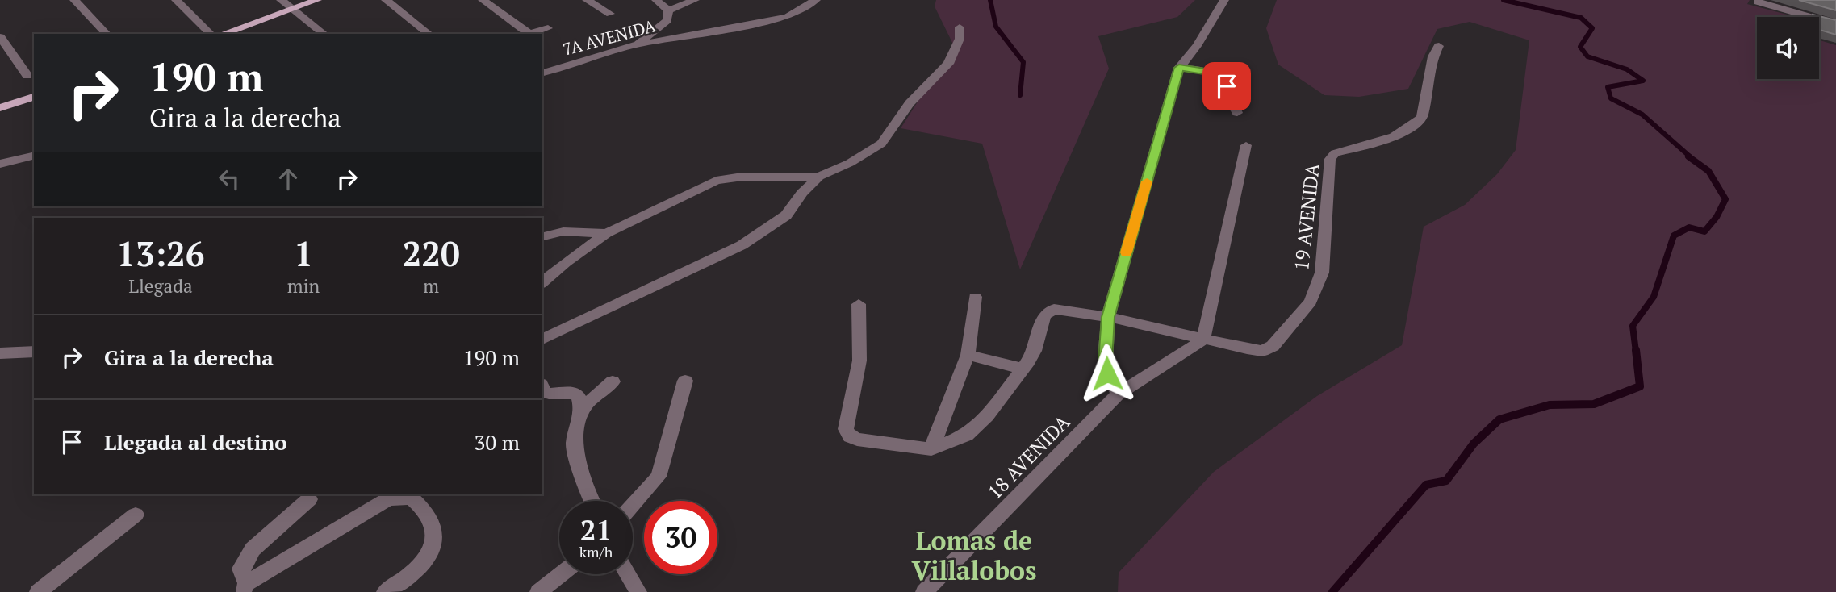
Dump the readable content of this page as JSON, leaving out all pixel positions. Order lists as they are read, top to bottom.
{
  "streets": {
    "street": ["7A AVENIDA", "19 AVENIDA", "18 AVENIDA"]
  },
  "crossings": [
    ["19 AVENIDA", "18 AVENIDA"]
  ],
  "districts": ["Lomas de Villalobos"],
  "page": {
    "turn": ["190 m", "Gira a la derecha"],
    "eta": [
      "13:26",
      "Llegada",
      "1",
      "min",
      "220",
      "m"
    ],
    "list": [
      {
        "name": "Gira a la derecha",
        "value": "190 m"
      },
      {
        "name": "Llegada al destino",
        "value": "30 m"
      }
    ],
    "speed": "21 km/h",
    "limit": "30"
  }
}
